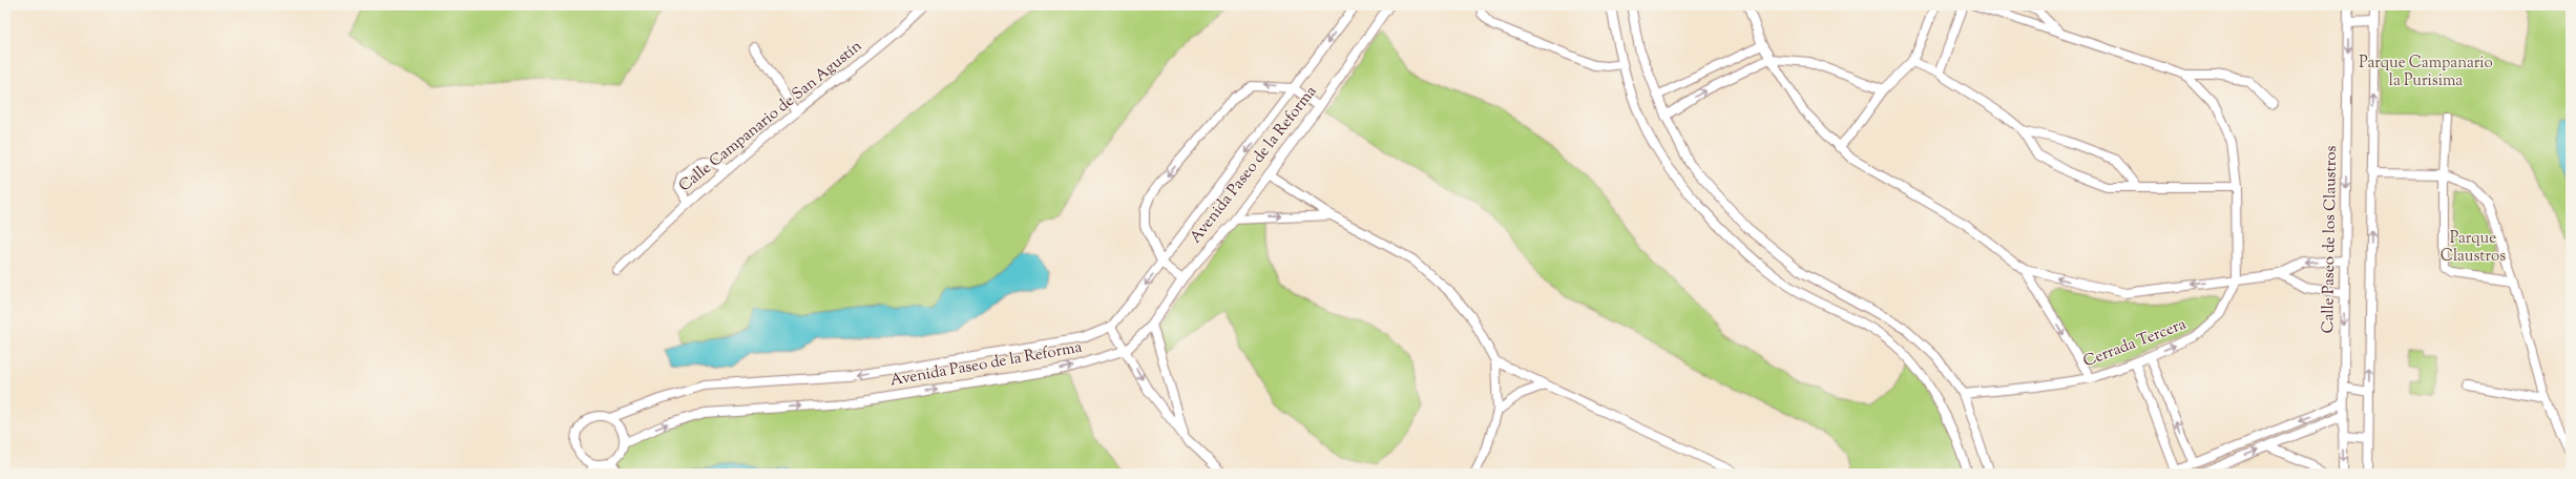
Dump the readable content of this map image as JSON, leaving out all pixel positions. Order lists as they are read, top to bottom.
{
  "streets": {
    "street": [
      "Calle Campanario de San Agustín",
      "Avenida Paseo de la Reforma",
      "Calle Paseo de los Claustros",
      "Cerrada Tercera"
    ]
  },
  "one_way": ["Cerrada Tercera"],
  "parks": ["Parque Campanario la Purisima", "Parque Claustros"]
}
